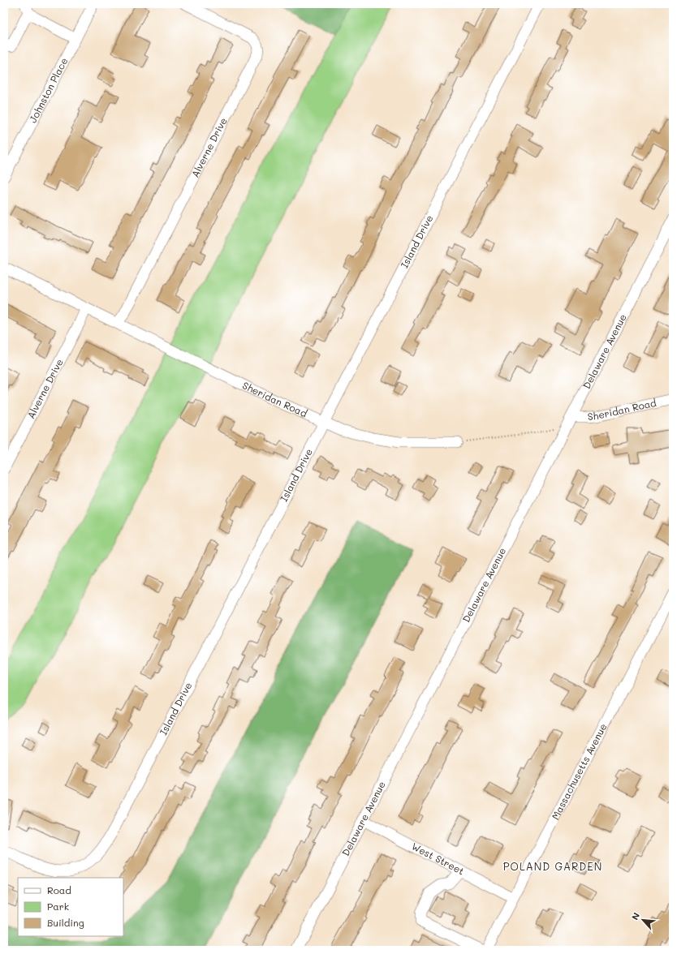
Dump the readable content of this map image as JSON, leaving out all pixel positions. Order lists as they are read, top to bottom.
{
  "streets": {
    "street": [
      "Johnston Place",
      "Alverne Drive",
      "Island Drive",
      "Delaware Avenue",
      "Sheridan Road",
      "Massachusetts Avenue",
      "West Street"
    ]
  },
  "crossings": [
    ["Alverne Drive", "Sheridan Road"],
    ["Island Drive", "Sheridan Road"],
    ["Delaware Avenue", "Sheridan Road"],
    ["Delaware Avenue", "West Street"],
    ["Massachusetts Avenue", "West Street"]
  ],
  "districts": ["POLAND GARDEN"],
  "legend": ["Road", "Park", "Building"],
  "north": "top left"
}
